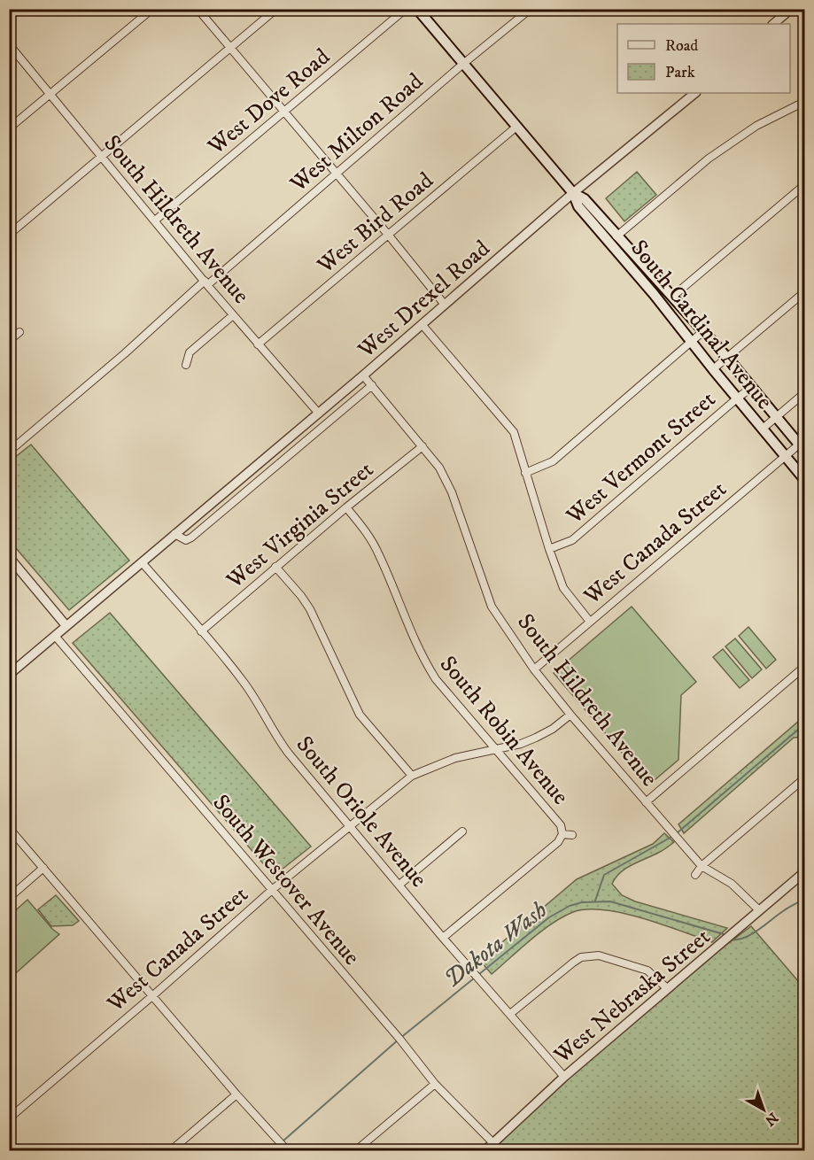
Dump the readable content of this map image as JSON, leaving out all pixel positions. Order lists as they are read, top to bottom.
{
  "streets": {
    "main road": ["South Cardinal Avenue"],
    "street": [
      "West Dove Road",
      "West Milton Road",
      "South Hildreth Avenue",
      "West Bird Road",
      "West Drexel Road",
      "West Vermont Street",
      "West Virginia Street",
      "West Canada Street",
      "South Robin Avenue",
      "South Oriole Avenue",
      "South Westover Avenue",
      "West Nebraska Street"
    ]
  },
  "crossings": [
    ["West Dove Road", "South Hildreth Avenue"],
    ["West Milton Road", "South Hildreth Avenue"],
    ["West Milton Road", "South Cardinal Avenue"],
    ["South Hildreth Avenue", "West Bird Road"],
    ["South Hildreth Avenue", "West Drexel Road"],
    ["South Hildreth Avenue", "West Virginia Street"],
    ["South Hildreth Avenue", "West Canada Street"],
    ["South Hildreth Avenue", "West Nebraska Street"],
    ["West Bird Road", "South Cardinal Avenue"],
    ["West Drexel Road", "South Cardinal Avenue"],
    ["West Drexel Road", "South Oriole Avenue"],
    ["West Drexel Road", "South Westover Avenue"],
    ["South Cardinal Avenue", "West Vermont Street"],
    ["South Cardinal Avenue", "West Canada Street"],
    ["West Virginia Street", "South Robin Avenue"],
    ["West Virginia Street", "South Oriole Avenue"],
    ["West Canada Street", "South Robin Avenue"],
    ["West Canada Street", "South Oriole Avenue"],
    ["West Canada Street", "South Westover Avenue"],
    ["South Oriole Avenue", "West Nebraska Street"],
    ["South Westover Avenue", "West Nebraska Street"]
  ],
  "water": ["Dakota Wash"],
  "legend": ["Road", "Park"],
  "north": "bottom right"
}
